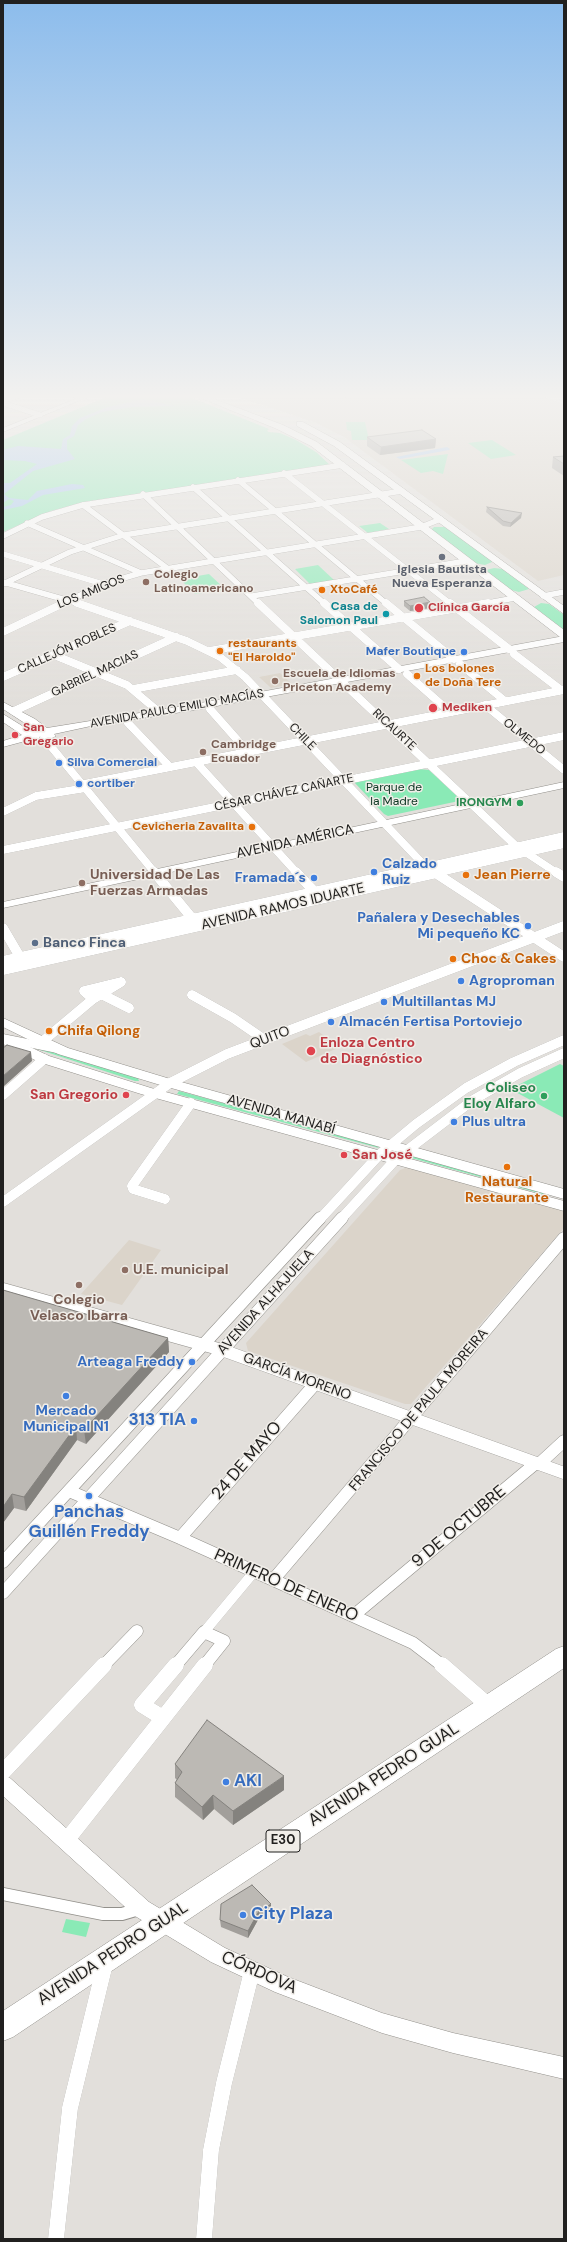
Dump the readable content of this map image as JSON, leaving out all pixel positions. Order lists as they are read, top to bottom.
{
  "streets": {
    "main road": [
      "AVENIDA PAULO EMILIO MACÍAS",
      "AVENIDA MANABÍ",
      "AVENIDA PEDRO GUAL",
      "E30"
    ],
    "street": [
      "LOS AMIGOS",
      "CALLEJÓN ROBLES",
      "GABRIEL MACIAS",
      "RICAURTE",
      "CHILE",
      "OLMEDO",
      "CÉSAR CHÁVEZ CAÑARTE",
      "AVENIDA AMÉRICA",
      "AVENIDA RAMOS IDUARTE",
      "QUITO",
      "AVENIDA ALHAJUELA",
      "GARCÍA MORENO",
      "FRANCISCO DE PAULA MOREIRA",
      "24 DE MAYO",
      "9 DE OCTUBRE",
      "PRIMERO DE ENERO",
      "CÓRDOVA"
    ]
  },
  "crossings": [
    ["LOS AMIGOS", "RICAURTE"],
    ["LOS AMIGOS", "CHILE"],
    ["CALLEJÓN ROBLES", "CHILE"],
    ["GABRIEL MACIAS", "CHILE"],
    ["AVENIDA PAULO EMILIO MACÍAS", "RICAURTE"],
    ["AVENIDA PAULO EMILIO MACÍAS", "CHILE"],
    ["RICAURTE", "CÉSAR CHÁVEZ CAÑARTE"],
    ["RICAURTE", "AVENIDA AMÉRICA"],
    ["RICAURTE", "AVENIDA RAMOS IDUARTE"],
    ["CHILE", "CÉSAR CHÁVEZ CAÑARTE"],
    ["CHILE", "AVENIDA AMÉRICA"],
    ["CHILE", "AVENIDA RAMOS IDUARTE"],
    ["CHILE", "QUITO"],
    ["OLMEDO", "CÉSAR CHÁVEZ CAÑARTE"],
    ["QUITO", "AVENIDA MANABÍ"],
    ["AVENIDA MANABÍ", "AVENIDA ALHAJUELA"],
    ["AVENIDA ALHAJUELA", "GARCÍA MORENO"],
    ["AVENIDA ALHAJUELA", "PRIMERO DE ENERO"],
    ["GARCÍA MORENO", "FRANCISCO DE PAULA MOREIRA"],
    ["GARCÍA MORENO", "24 DE MAYO"],
    ["GARCÍA MORENO", "9 DE OCTUBRE"],
    ["FRANCISCO DE PAULA MOREIRA", "PRIMERO DE ENERO"],
    ["24 DE MAYO", "PRIMERO DE ENERO"],
    ["9 DE OCTUBRE", "PRIMERO DE ENERO"],
    ["PRIMERO DE ENERO", "AVENIDA PEDRO GUAL"],
    ["AVENIDA PEDRO GUAL", "CÓRDOVA"]
  ],
  "parks": ["Parque de la Madre"],
  "places": [
    "Iglesia Bautista Nueva Esperanza",
    "Colegio Latinoamericano",
    "XtoCafé",
    "Clínica García",
    "Casa de Salomon Paul",
    "restaurants \"El Haroldo\"",
    "Mafer Boutique",
    "Los bolones de Doña Tere",
    "Escuela de Idiomas Priceton Academy",
    "Mediken",
    "San Gregario",
    "Cambridge Ecuador",
    "Silva Comercial",
    "cortiber",
    "IRONGYM",
    "Cevicheria Zavalita",
    "Calzado Ruiz",
    "Jean Pierre",
    "Framada´s",
    "Universidad De Las Fuerzas Armadas",
    "Pañalera y Desechables Mi pequeño KC",
    "Banco Finca",
    "Choc & Cakes",
    "Agroproman",
    "Multillantas MJ",
    "Almacén Fertisa Portoviejo",
    "Chifa Qilong",
    "Enloza Centro de Diagnóstico",
    "San Gregorio",
    "Coliseo Eloy Alfaro",
    "Plus ultra",
    "San José",
    "Natural Restaurante",
    "U.E. municipal",
    "Colegio Velasco Ibarra",
    "Arteaga Freddy",
    "Mercado Municipal N1",
    "313 TIA",
    "Panchas Guillén Freddy",
    "AKI",
    "City Plaza"
  ]
}
